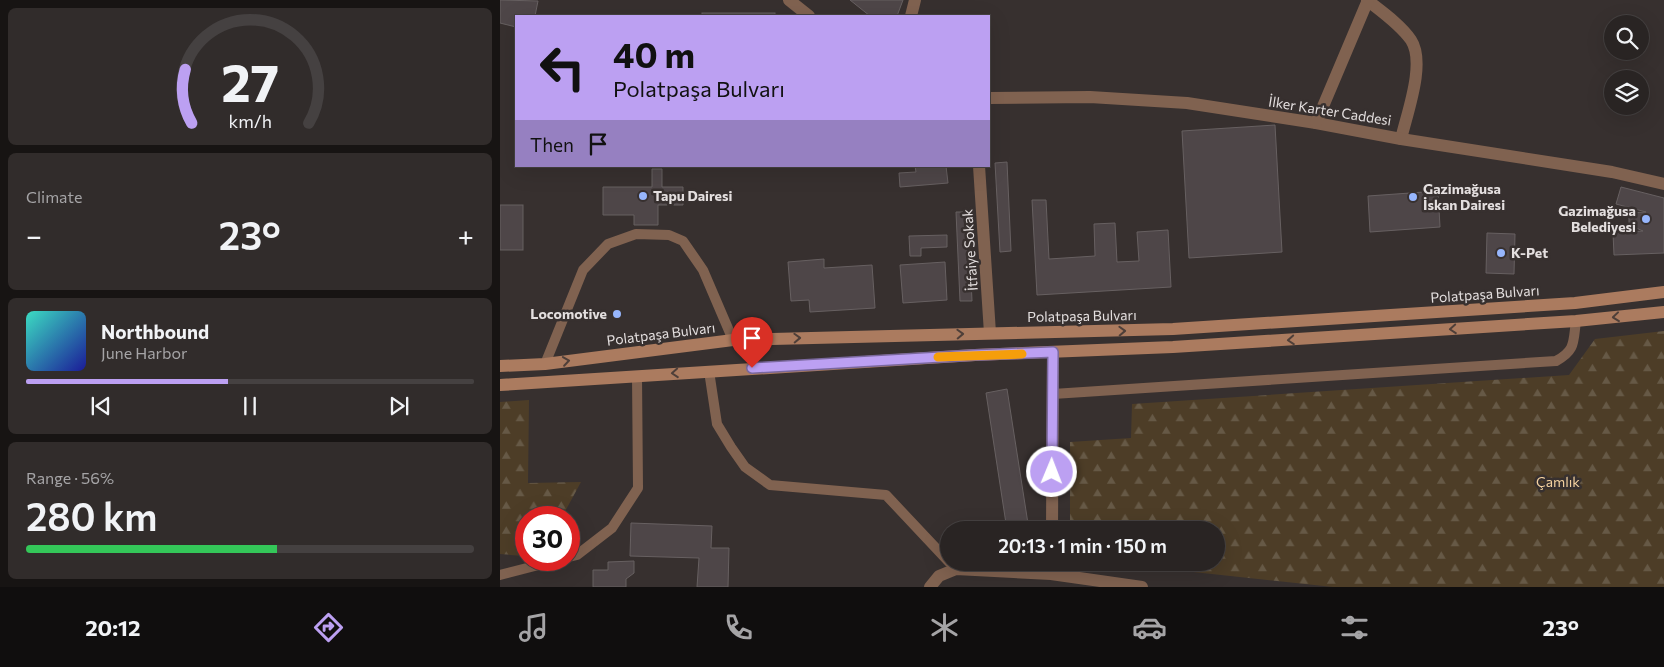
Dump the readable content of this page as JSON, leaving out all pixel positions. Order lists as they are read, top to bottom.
{
  "streets": {
    "main road": ["Polatpaşa Bulvarı"],
    "street": ["İlker Karter Caddesi", "İtfaiye Sokak"]
  },
  "crossings": [
    ["İtfaiye Sokak", "Polatpaşa Bulvarı"]
  ],
  "parks": ["Çamlık"],
  "places": [
    "Tapu Dairesi",
    "Gazimağusa İskan Dairesi",
    "Gazimağusa Belediyesi",
    "K-Pet",
    "Locomotive"
  ],
  "page": {
    "turn": ["40 m", "Polatpaşa Bulvarı"],
    "then": "Then",
    "tile": [
      "Climate",
      ["Range · 56%", "280 km"]
    ],
    "heat": ["−", "23°", "+"],
    "song": ["Northbound", "June Harbor"],
    "limit": "30",
    "trip": "20:13 · 1 min · 150 m",
    "tabs": ["20:12", "23°"],
    "gauge": ["27", "km/h"]
  }
}
